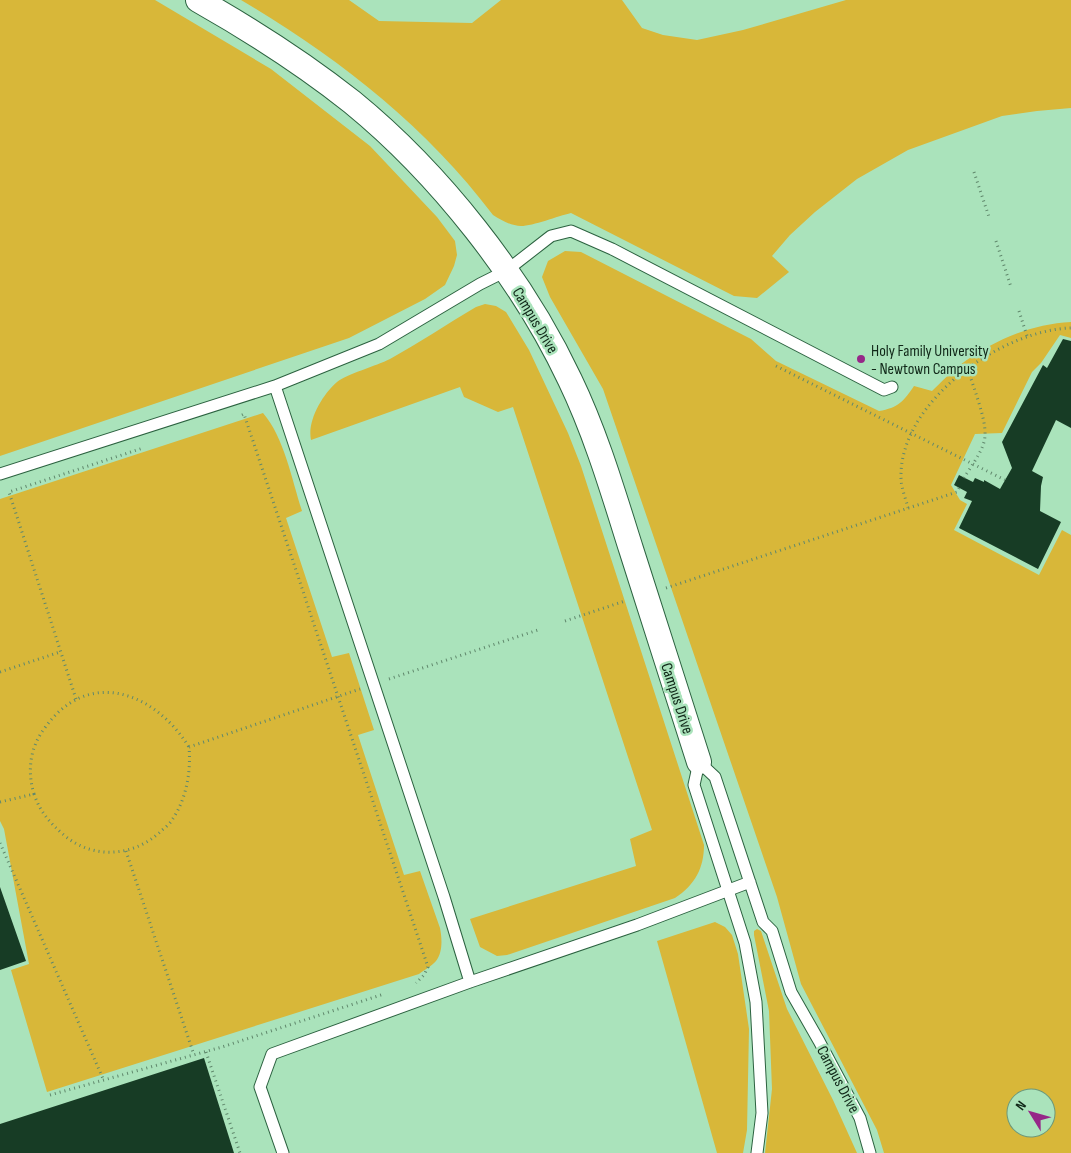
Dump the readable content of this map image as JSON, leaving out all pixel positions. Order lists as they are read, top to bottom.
{
  "streets": {
    "street": ["Campus Drive"]
  },
  "places": ["Holy Family University - Newtown Campus"],
  "north": "top left"
}
